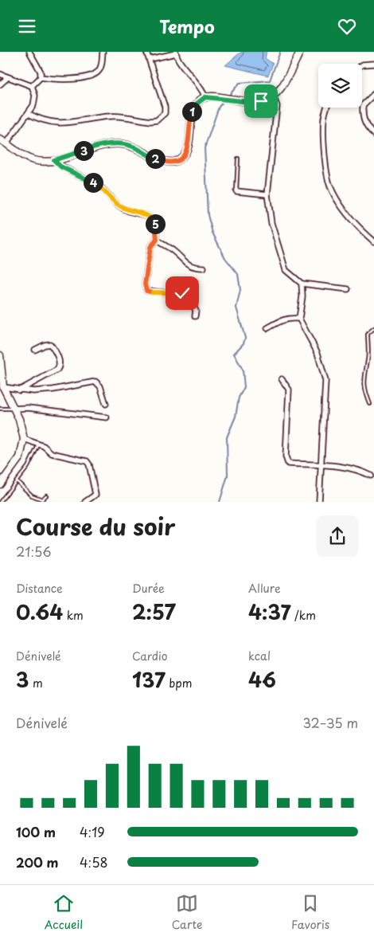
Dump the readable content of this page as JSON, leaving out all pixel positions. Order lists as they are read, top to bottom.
{
  "page": {
    "header": "Tempo",
    "pins": [
      "1",
      "3",
      "2",
      "4",
      "5"
    ],
    "heading": ["Course du soir", "21:56"],
    "stats": [
      ["Distance", "0.64 km"],
      ["Durée", "2:57"],
      ["Allure", "4:37 /km"],
      ["Dénivelé", "3 m"],
      ["Cardio", "137 bpm"],
      ["kcal", "46"]
    ],
    "chart": ["Dénivelé", "32–35 m"],
    "list": [
      {
        "name": "100 m",
        "note": "4:19"
      },
      {
        "name": "200 m",
        "note": "4:58"
      }
    ],
    "tabs": ["Accueil", "Carte", "Favoris"]
  }
}
